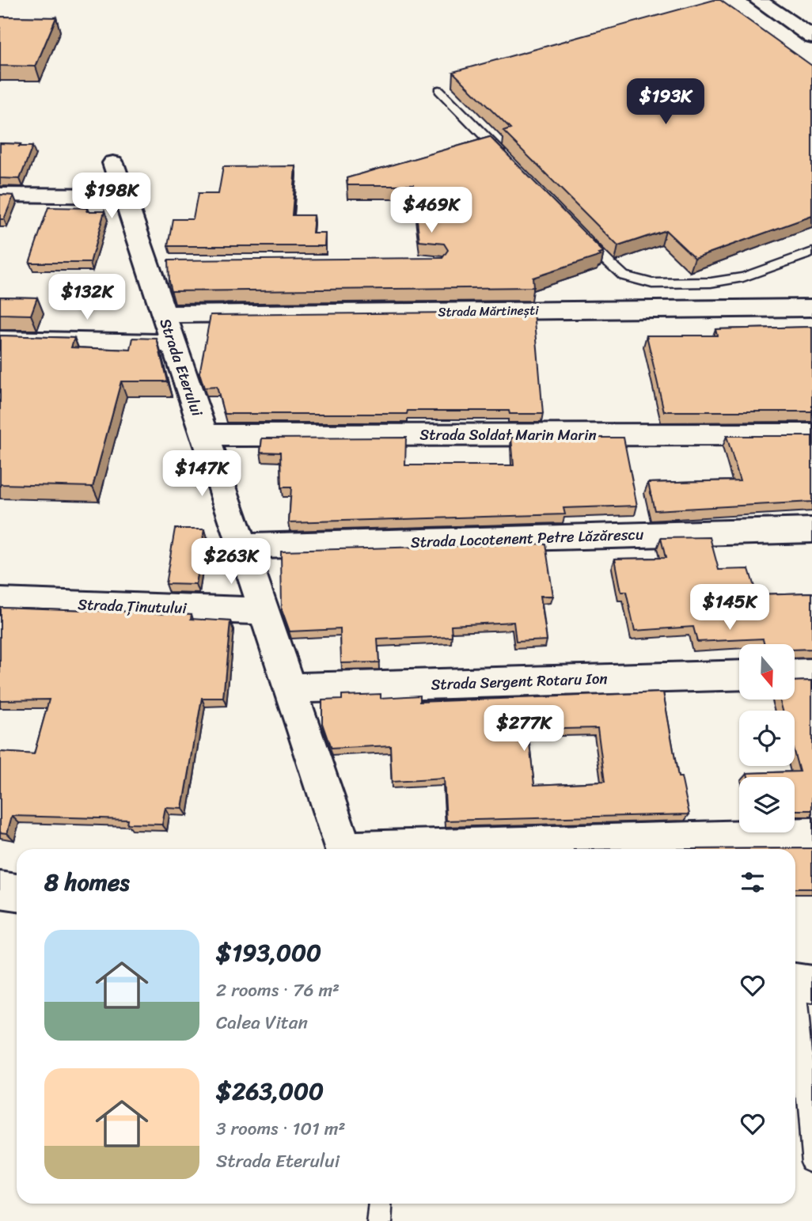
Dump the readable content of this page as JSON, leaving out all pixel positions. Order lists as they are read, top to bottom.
{
  "streets": {
    "street": [
      "Strada Mărtinești",
      "Strada Eterului",
      "Strada Soldat Marin Marin",
      "Strada Locotenent Petre Lăzărescu",
      "Strada Ținutului",
      "Strada Sergent Rotaru Ion"
    ]
  },
  "crossings": [
    ["Strada Mărtinești", "Strada Eterului"],
    ["Strada Eterului", "Strada Soldat Marin Marin"],
    ["Strada Eterului", "Strada Locotenent Petre Lăzărescu"],
    ["Strada Eterului", "Strada Ținutului"],
    ["Strada Eterului", "Strada Sergent Rotaru Ion"]
  ],
  "north": "bottom",
  "page": {
    "price": [
      "$193K",
      "$198K",
      "$469K",
      "$132K",
      "$147K",
      "$263K",
      "$145K",
      "$277K"
    ],
    "heading": "8 homes",
    "list": [
      {
        "name": "$193,000",
        "note": "2 rooms · 76 m² · Calea Vitan"
      },
      {
        "name": "$263,000",
        "note": "3 rooms · 101 m² · Strada Eterului"
      }
    ]
  }
}
